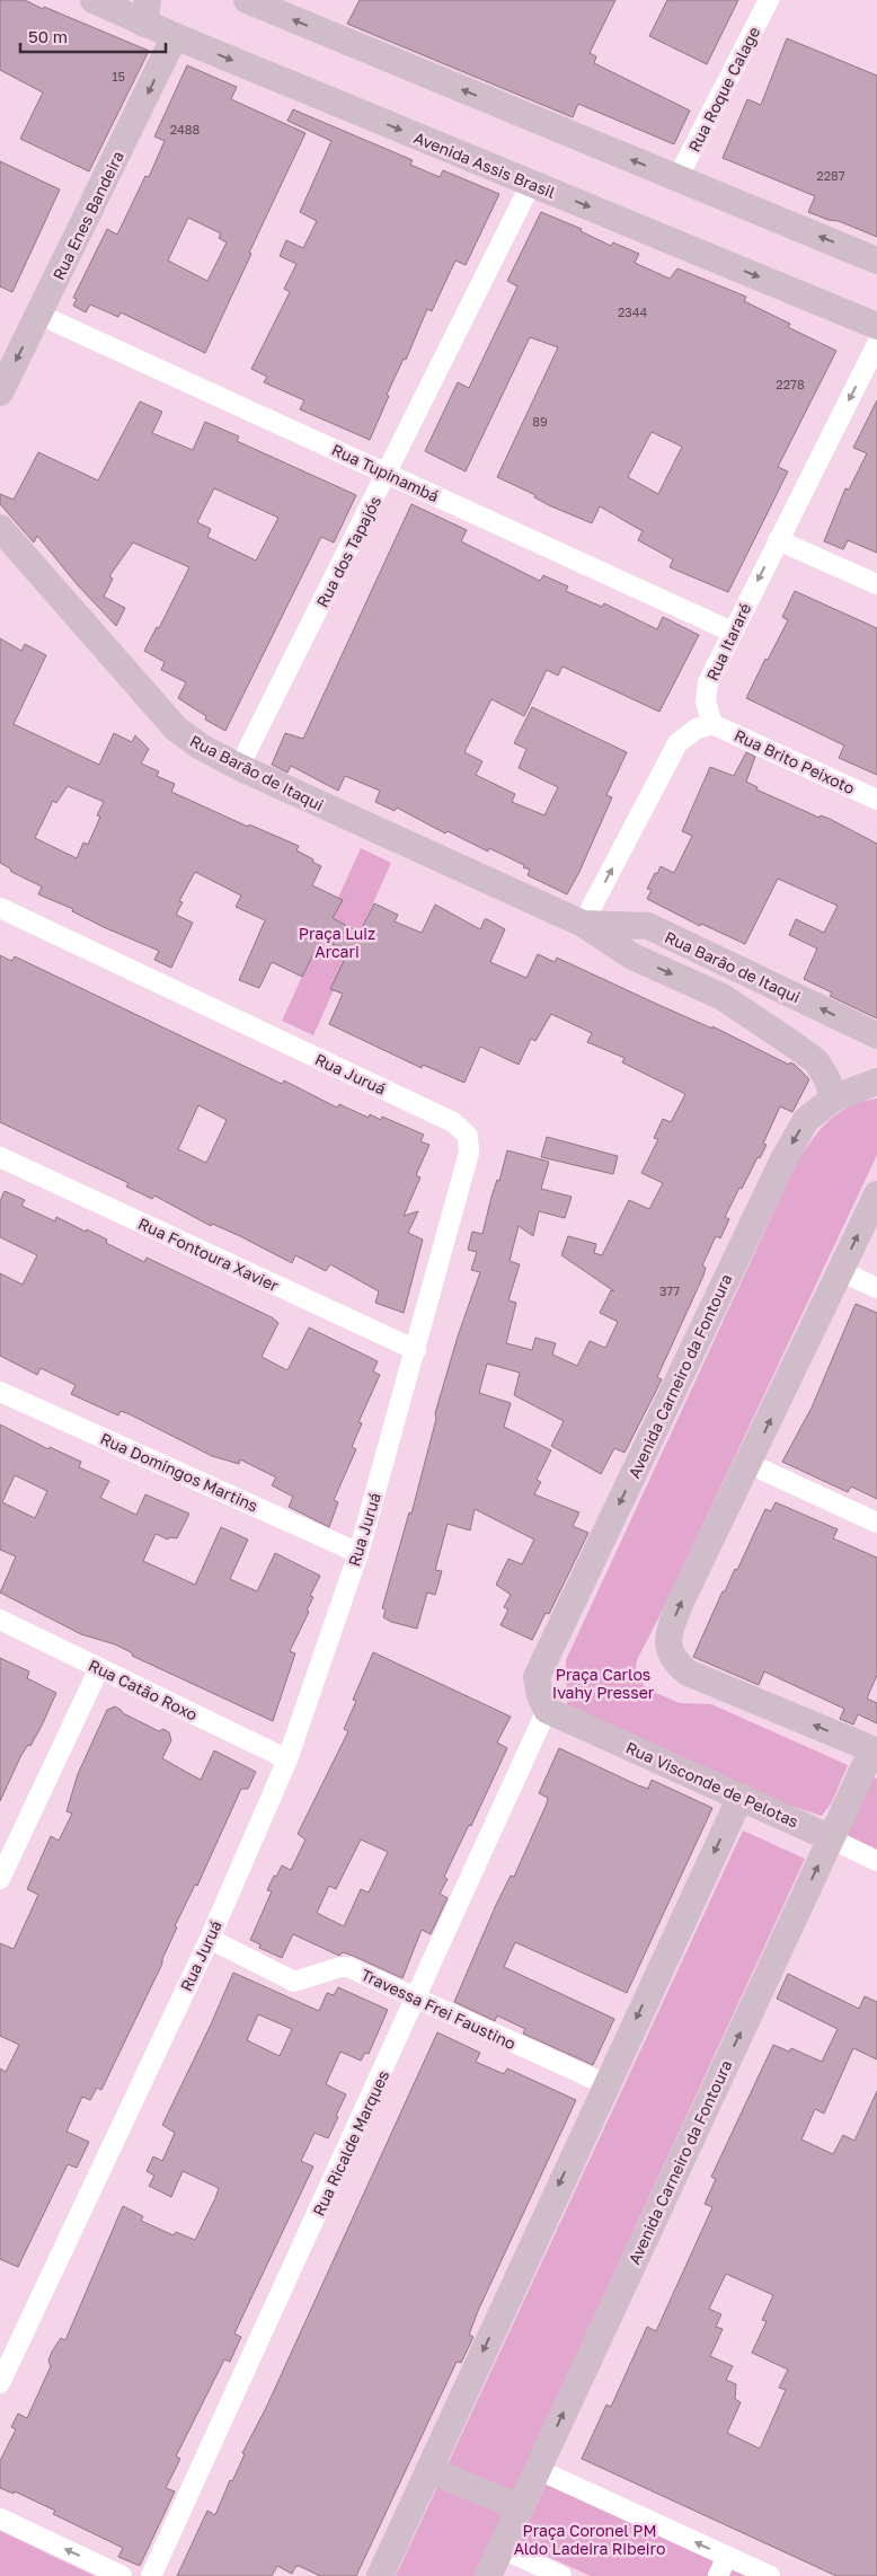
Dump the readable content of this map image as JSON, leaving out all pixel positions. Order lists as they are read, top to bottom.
{
  "streets": {
    "main road": [
      "Avenida Assis Brasil",
      "Rua Enes Bandeira",
      "Rua Barão de Itaqui",
      "Avenida Carneiro da Fontoura",
      "Rua Visconde de Pelotas"
    ],
    "street": [
      "Rua Roque Calage",
      "Rua Tupinambá",
      "Rua dos Tapajós",
      "Rua Itararé",
      "Rua Brito Peixoto",
      "Rua Juruá",
      "Rua Fontoura Xavier",
      "Rua Domingos Martins",
      "Rua Catão Roxo",
      "Travessa Frei Faustino",
      "Rua Ricalde Marques"
    ]
  },
  "crossings": [
    ["Avenida Assis Brasil", "Rua Enes Bandeira"],
    ["Avenida Assis Brasil", "Rua dos Tapajós"],
    ["Rua Enes Bandeira", "Rua Tupinambá"],
    ["Rua Tupinambá", "Rua dos Tapajós"],
    ["Rua Tupinambá", "Rua Itararé"],
    ["Rua dos Tapajós", "Rua Barão de Itaqui"],
    ["Rua Itararé", "Rua Brito Peixoto"],
    ["Rua Barão de Itaqui", "Avenida Carneiro da Fontoura"],
    ["Rua Juruá", "Rua Fontoura Xavier"],
    ["Rua Juruá", "Rua Domingos Martins"],
    ["Rua Juruá", "Rua Catão Roxo"],
    ["Rua Juruá", "Travessa Frei Faustino"],
    ["Avenida Carneiro da Fontoura", "Rua Visconde de Pelotas"],
    ["Avenida Carneiro da Fontoura", "Rua Ricalde Marques"],
    ["Rua Visconde de Pelotas", "Rua Ricalde Marques"],
    ["Travessa Frei Faustino", "Rua Ricalde Marques"]
  ],
  "one_way": ["Rua Enes Bandeira", "Rua Itararé"],
  "parks": ["Praça Luiz Arcari", "Praça Carlos Ivahy Presser", "Praça Coronel PM Aldo Ladeira Ribeiro"],
  "house_numbers": [
    "15",
    "2488",
    "2287",
    "2344",
    "2278",
    "89",
    "377"
  ],
  "scale_bar": "50 m"
}
